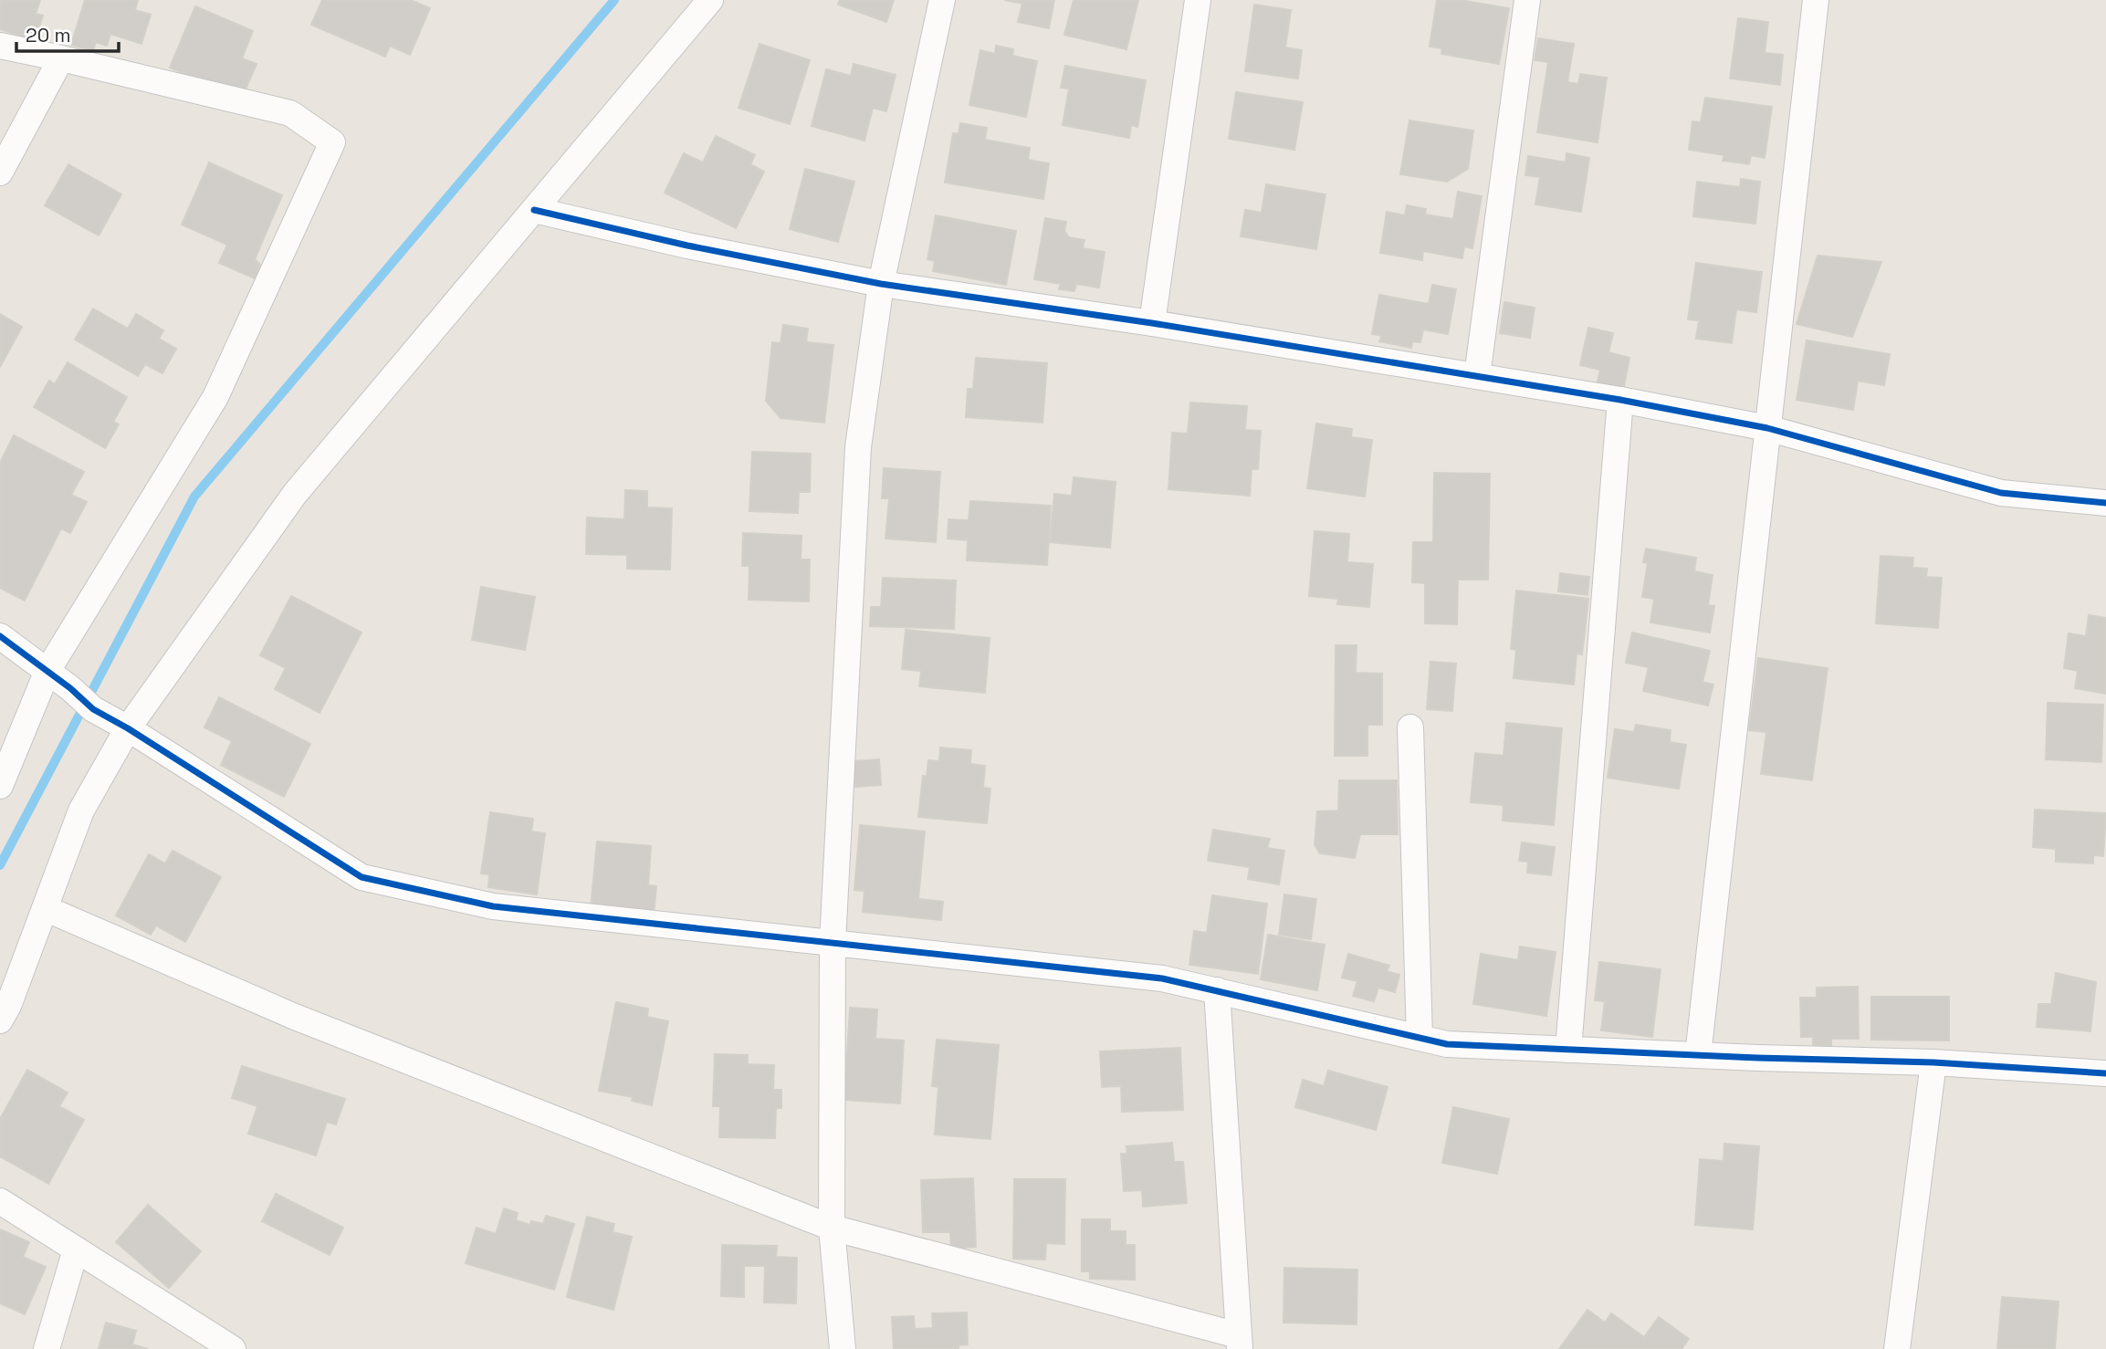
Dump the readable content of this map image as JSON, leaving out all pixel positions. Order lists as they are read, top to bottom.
{
  "scale_bar": "20 m"
}
